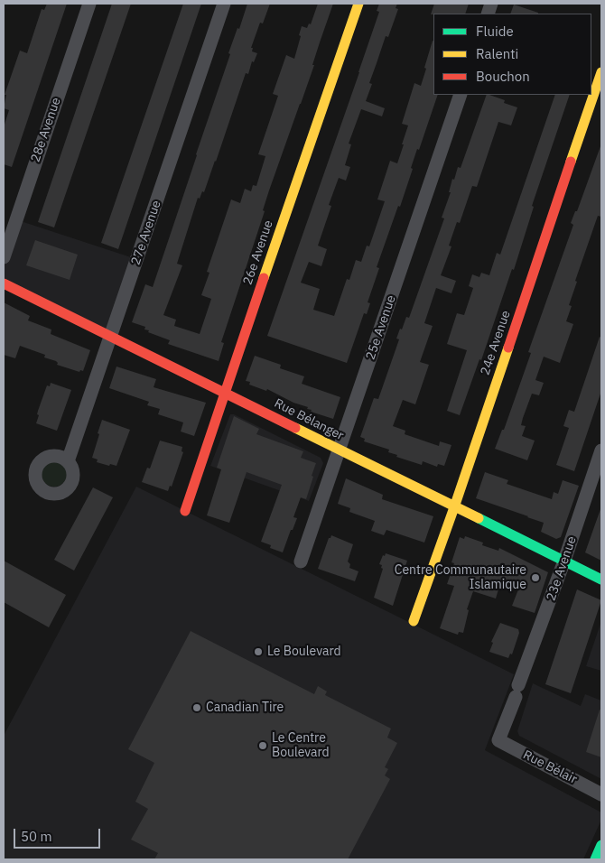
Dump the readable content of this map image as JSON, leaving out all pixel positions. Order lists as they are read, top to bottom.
{
  "streets": {
    "street": [
      "28e Avenue",
      "27e Avenue",
      "26e Avenue",
      "25e Avenue",
      "24e Avenue",
      "Rue Bélanger",
      "23e Avenue",
      "Rue Bélair"
    ]
  },
  "crossings": [
    ["27e Avenue", "Rue Bélanger"],
    ["26e Avenue", "Rue Bélanger"],
    ["25e Avenue", "Rue Bélanger"],
    ["24e Avenue", "Rue Bélanger"],
    ["Rue Bélanger", "23e Avenue"],
    ["23e Avenue", "Rue Bélair"]
  ],
  "places": [
    "Centre Communautaire Islamique",
    "Le Boulevard",
    "Canadian Tire",
    "Le Centre Boulevard"
  ],
  "legend": ["Fluide", "Ralenti", "Bouchon"],
  "scale_bar": "50 m"
}
